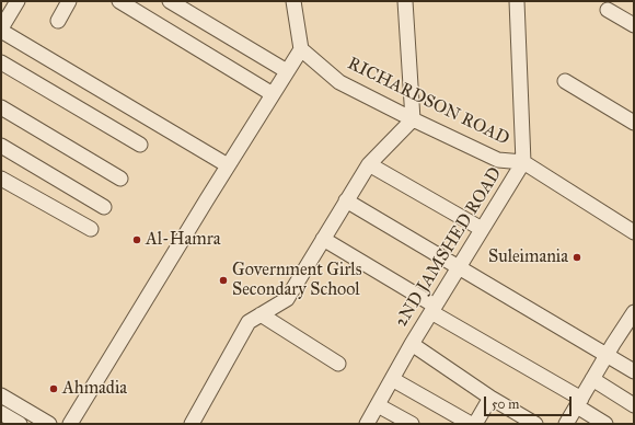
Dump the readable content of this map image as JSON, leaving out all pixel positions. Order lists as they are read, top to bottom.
{
  "streets": {
    "street": ["RICHARDSON ROAD", "2ND JAMSHED ROAD"]
  },
  "crossings": [
    ["RICHARDSON ROAD", "2ND JAMSHED ROAD"]
  ],
  "places": [
    "Al-Hamra",
    "Suleimania",
    "Government Girls Secondary School",
    "Ahmadia"
  ],
  "scale_bar": "50 m"
}
